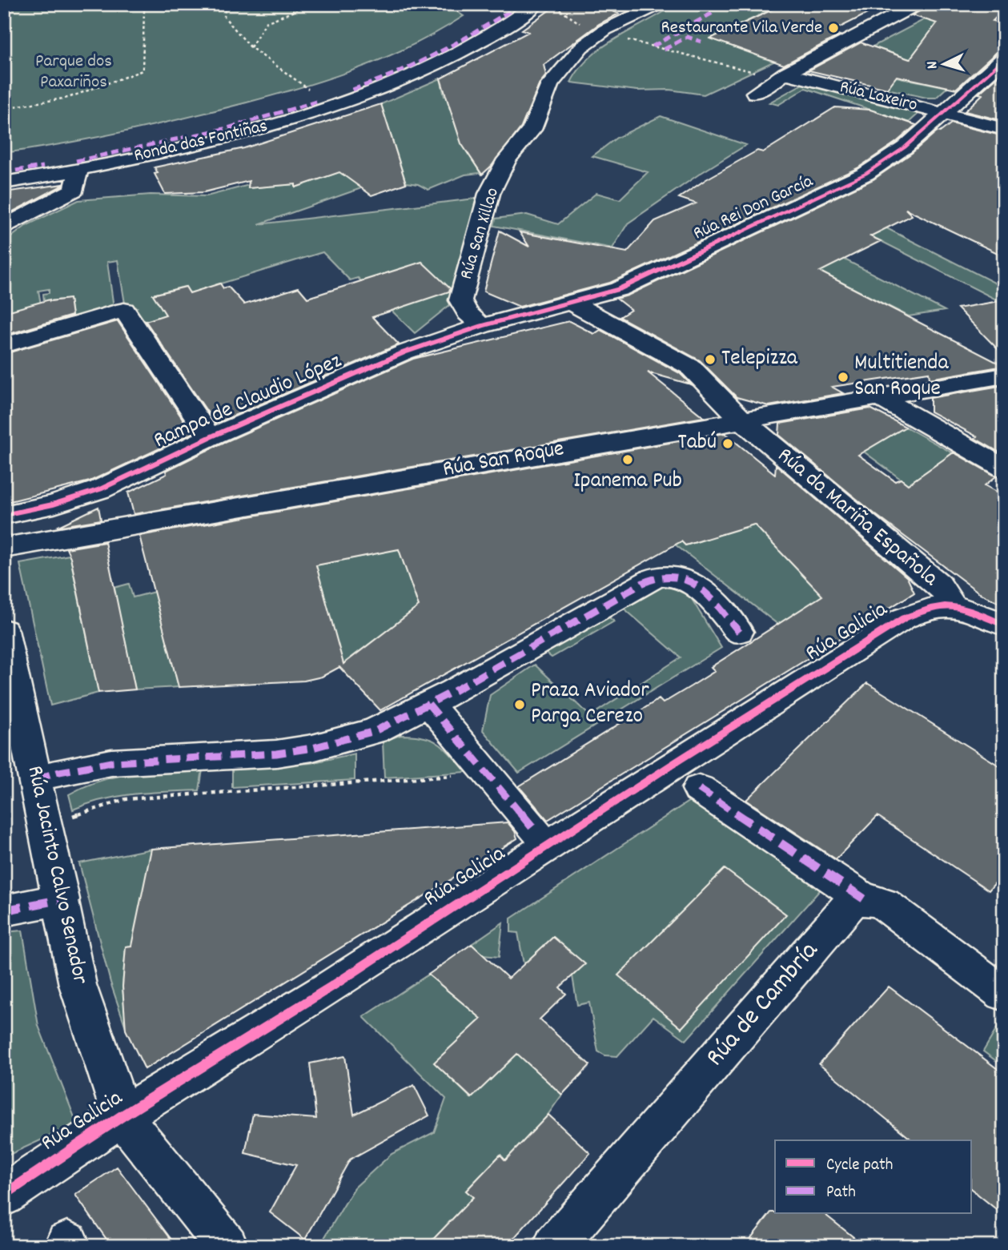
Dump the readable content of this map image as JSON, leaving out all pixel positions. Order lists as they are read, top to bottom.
{
  "streets": {
    "street": [
      "Rúa Laxeiro",
      "Ronda das Fontiñas",
      "Rúa Rei Don García",
      "Rúa San Xillao",
      "Rampa de Claudio López",
      "Rúa San Roque",
      "Rúa da Mariña Española",
      "Rúa Galicia",
      "Rúa Jacinto Calvo Senador",
      "Rúa de Cambría"
    ]
  },
  "crossings": [
    ["Rúa Laxeiro", "Rúa Rei Don García"],
    ["Rúa Rei Don García", "Rúa San Xillao"],
    ["Rúa Rei Don García", "Rampa de Claudio López"],
    ["Rúa Rei Don García", "Rúa da Mariña Española"],
    ["Rúa San Xillao", "Rampa de Claudio López"],
    ["Rúa San Roque", "Rúa da Mariña Española"],
    ["Rúa da Mariña Española", "Rúa Galicia"],
    ["Rúa Galicia", "Rúa Jacinto Calvo Senador"]
  ],
  "parks": ["Parque dos Paxariños"],
  "places": [
    "Restaurante Vila Verde",
    "Telepizza",
    "Multitienda San Roque",
    "Tabú",
    "Ipanema Pub",
    "Praza Aviador Parga Cerezo"
  ],
  "legend": ["Cycle path", "Path"],
  "north": "left"
}
